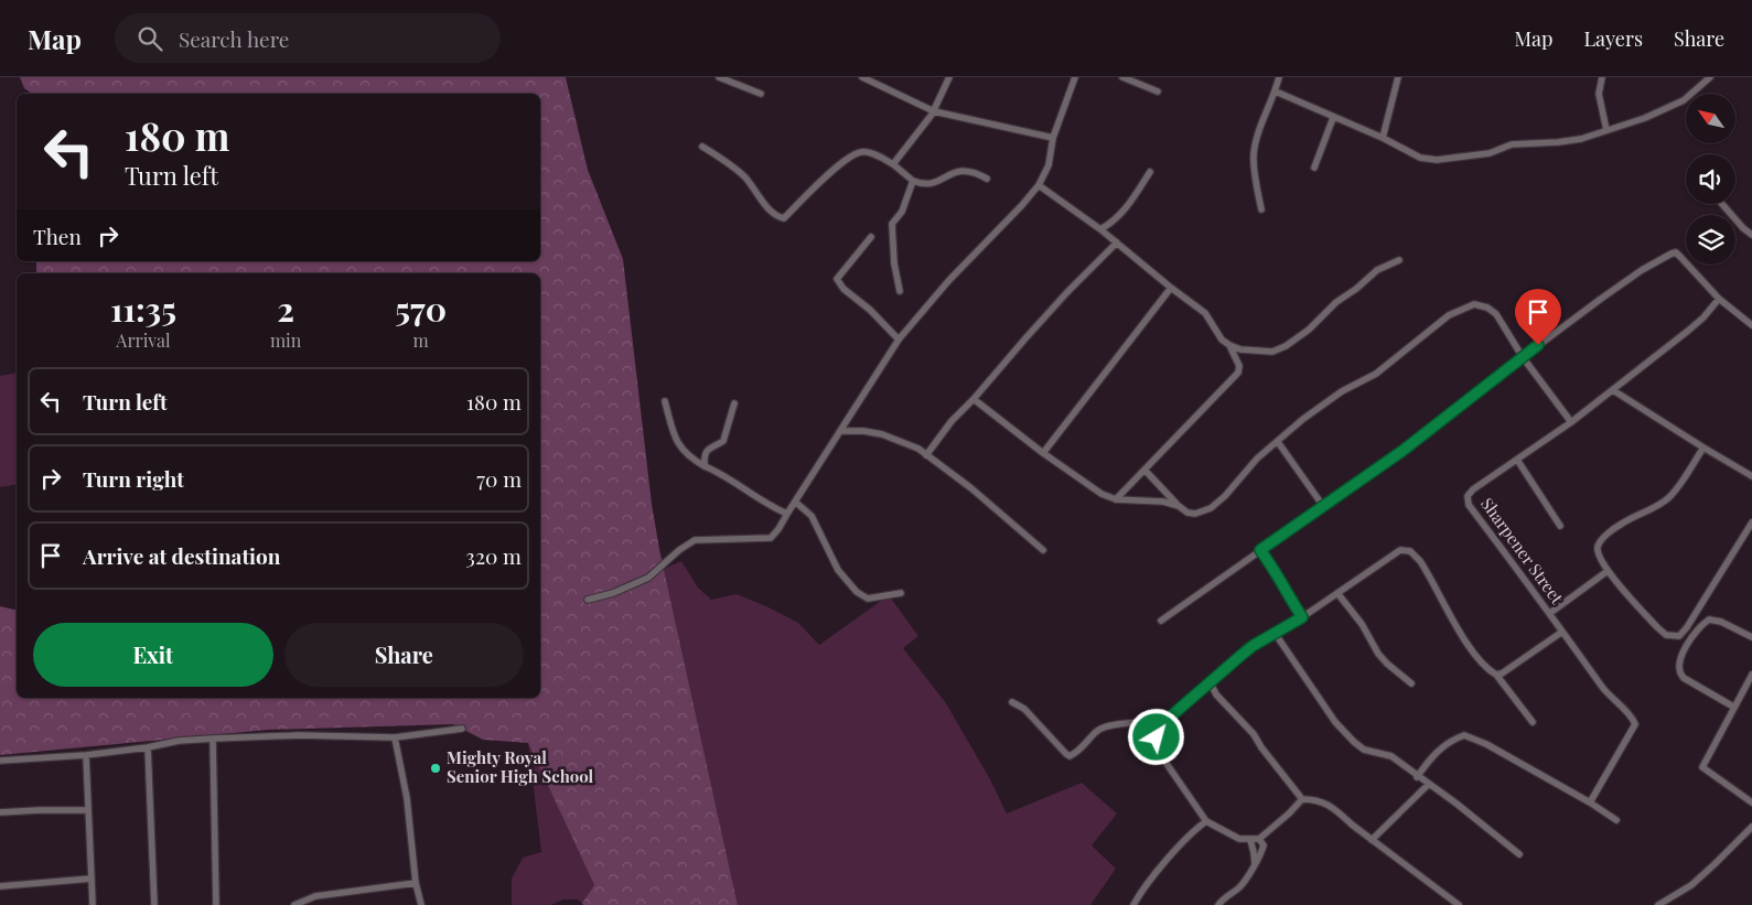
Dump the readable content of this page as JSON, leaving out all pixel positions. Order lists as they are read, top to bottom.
{
  "streets": {
    "street": ["Sharpener Street"]
  },
  "places": ["Mighty Royal Senior High School"],
  "north": "top left",
  "page": {
    "header": "Map",
    "search": "Search here",
    "nav": ["Map", "Layers", "Share"],
    "turn": ["180 m", "Turn left"],
    "then": "Then",
    "eta": [
      "11:35",
      "Arrival",
      "2",
      "min",
      "570",
      "m"
    ],
    "list": [
      {
        "name": "Turn left",
        "value": "180 m"
      },
      {
        "name": "Turn right",
        "value": "70 m"
      },
      {
        "name": "Arrive at destination",
        "value": "320 m"
      }
    ],
    "buttons": ["Exit", "Share"]
  }
}
